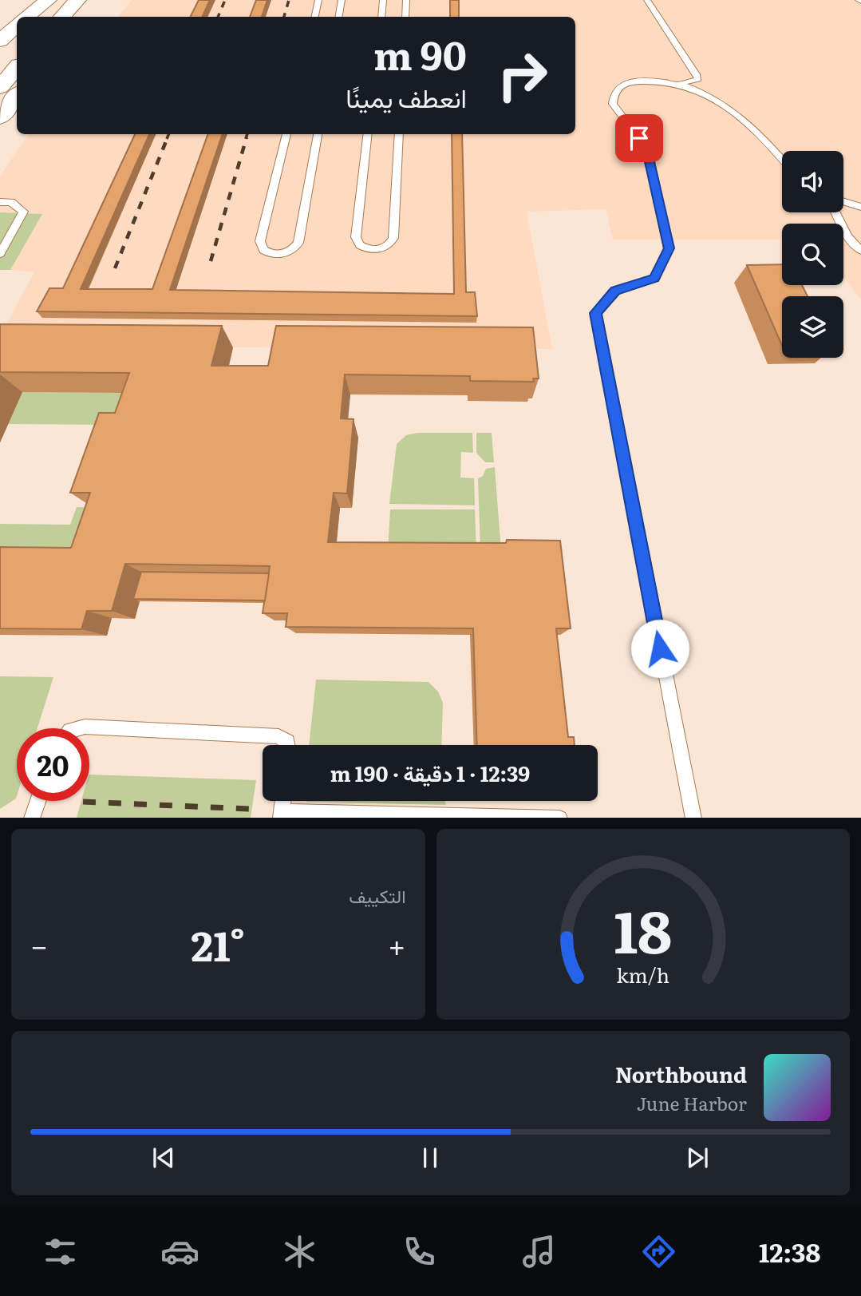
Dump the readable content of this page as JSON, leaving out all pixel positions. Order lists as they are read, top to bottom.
{
  "page": {
    "turn": ["90 m", "انعطف يمينًا"],
    "limit": "20",
    "trip": "12:39 · 1 دقيقة · 190 m",
    "tile": "التكييف",
    "heat": ["−", "21°", "+"],
    "song": ["Northbound", "June Harbor"],
    "tabs": "12:38",
    "gauge": ["18", "km/h"]
  }
}
